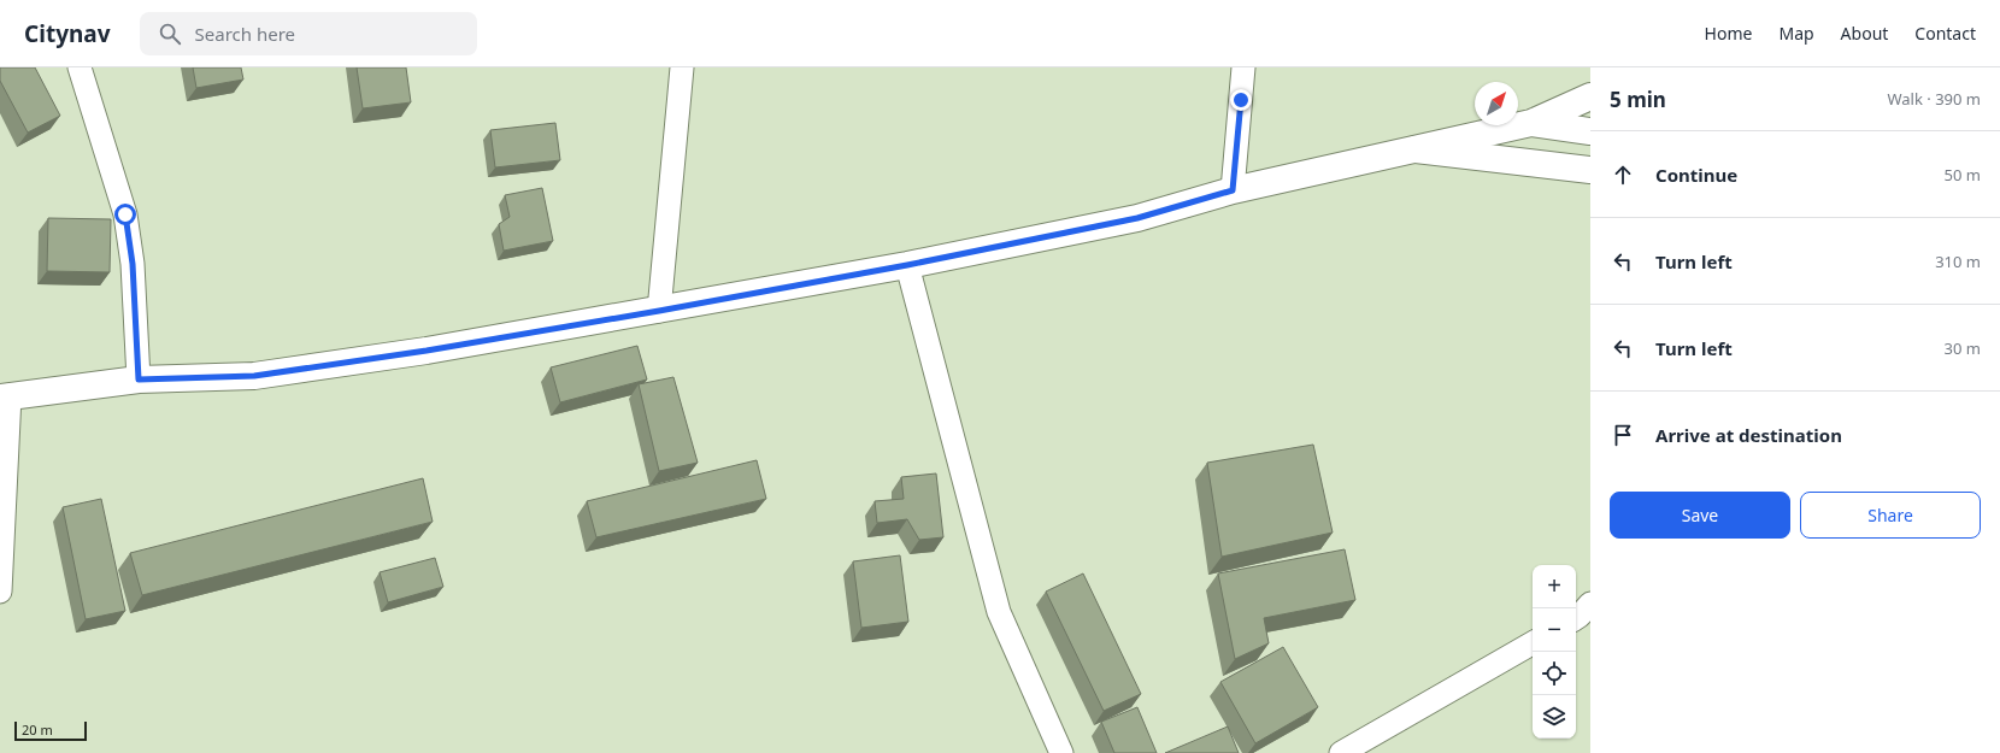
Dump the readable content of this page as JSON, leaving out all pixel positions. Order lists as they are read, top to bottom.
{
  "scale_bar": "20 m",
  "north": "top right",
  "page": {
    "header": "Citynav",
    "search": "Search here",
    "nav": [
      "Home",
      "Map",
      "About",
      "Contact"
    ],
    "heading": ["5 min", "Walk · 390 m"],
    "list": [
      ["Continue", "50 m"],
      ["Turn left", "310 m"],
      ["Turn left", "30 m"],
      "Arrive at destination"
    ],
    "buttons": ["Save", "Share"],
    "map_buttons": ["+", "−"],
    "scale": "20 m"
  }
}
